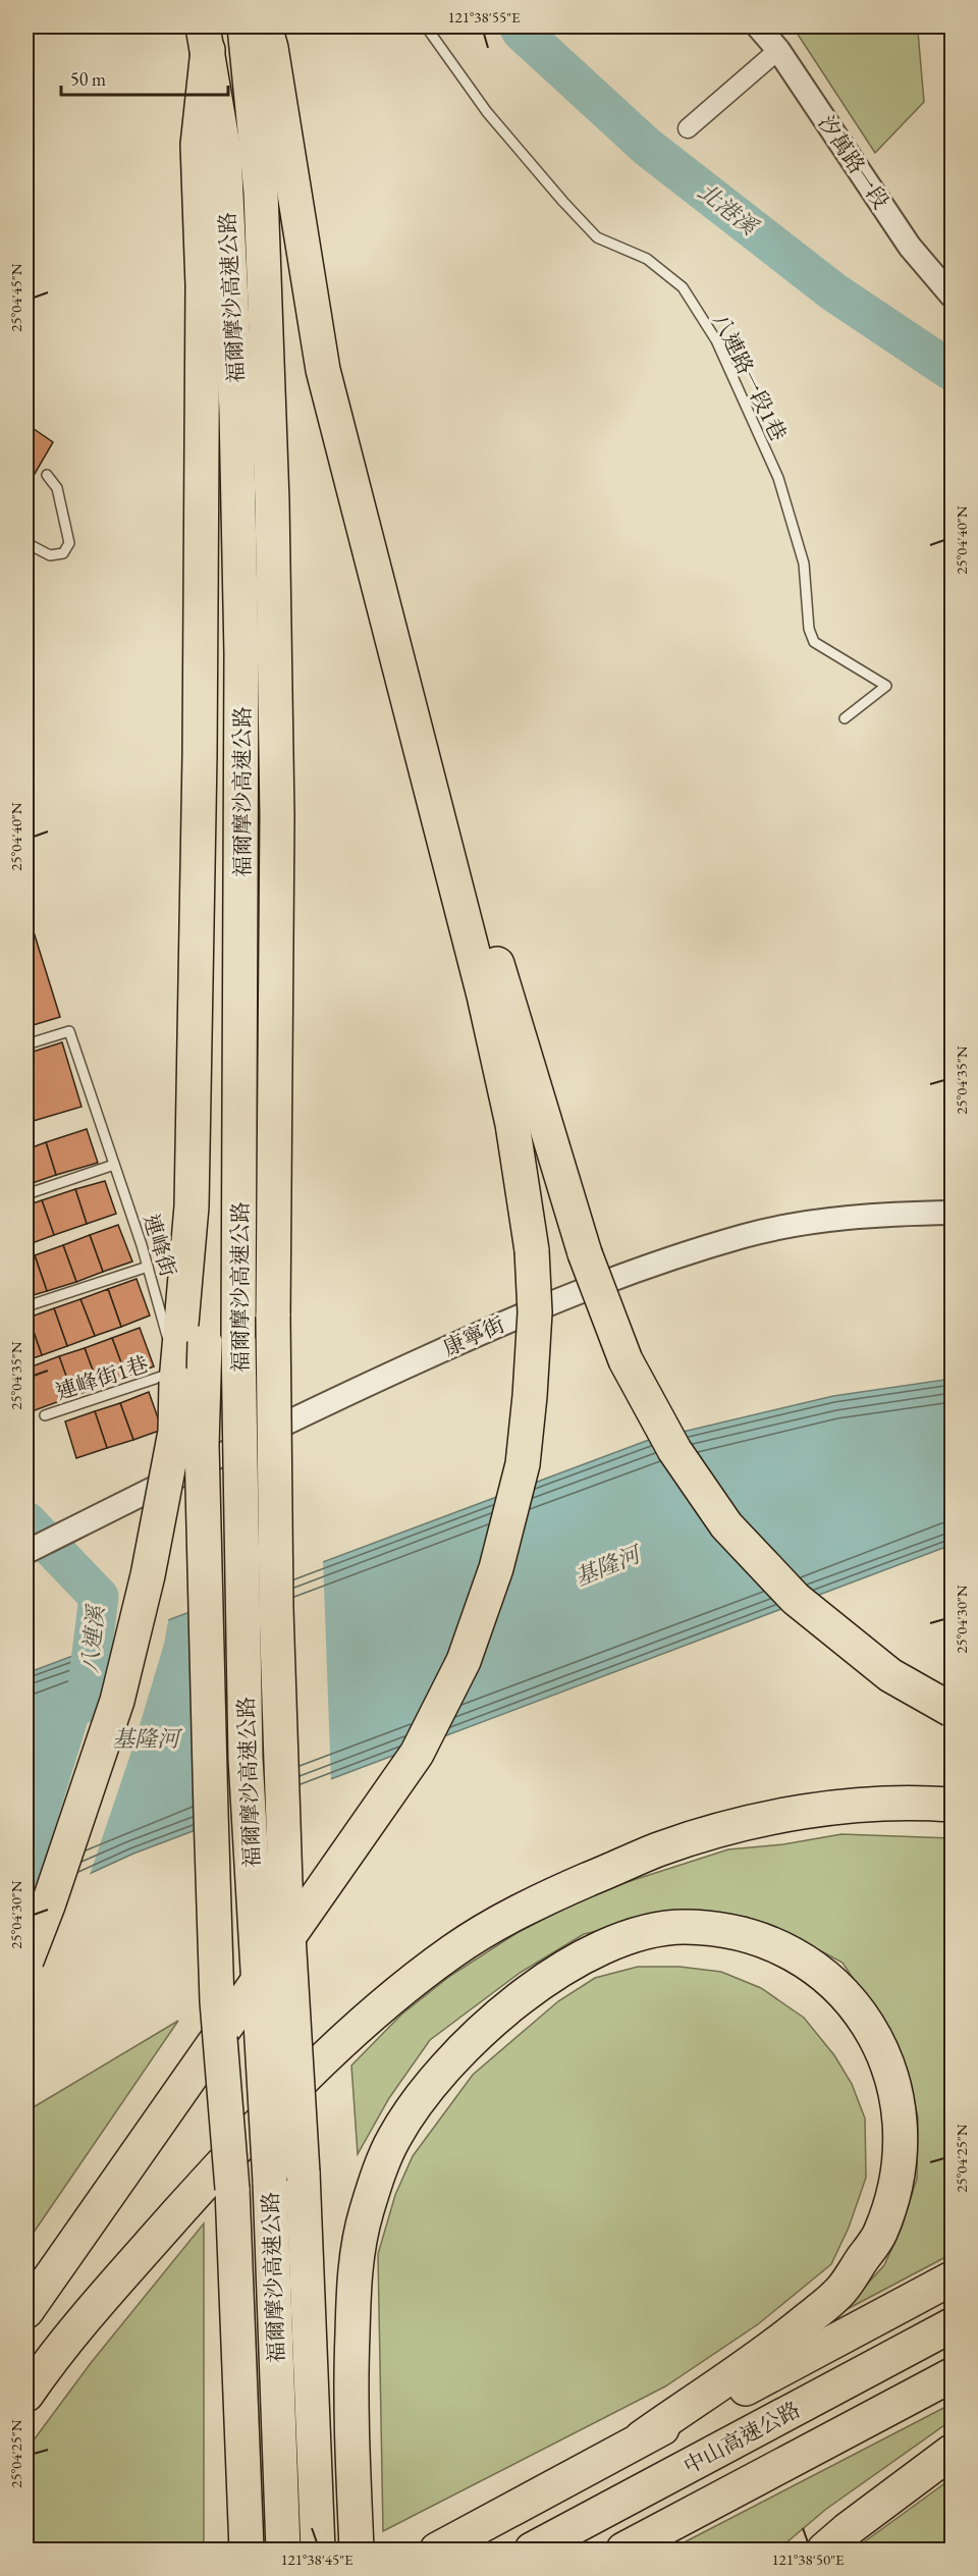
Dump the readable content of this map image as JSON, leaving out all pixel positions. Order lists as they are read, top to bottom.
{
  "streets": {
    "highway": ["福爾摩沙高速公路", "中山高速公路"],
    "street": ["汐萬路一段", "康寧街"],
    "lane": ["八連路一段1巷", "連峰街", "連峰街1巷"]
  },
  "crossings": [
    ["連峰街", "康寧街"],
    ["連峰街", "連峰街1巷"]
  ],
  "water": ["北港溪", "基隆河", "八連溪"],
  "scale_bar": "50 m",
  "coordinates": [
    "121°38'55\"E",
    "25°04'45\"N",
    "25°04'40\"N",
    "25°04'35\"N",
    "25°04'30\"N",
    "25°04'25\"N",
    "121°38'45\"E",
    "121°38'50\"E"
  ]
}
